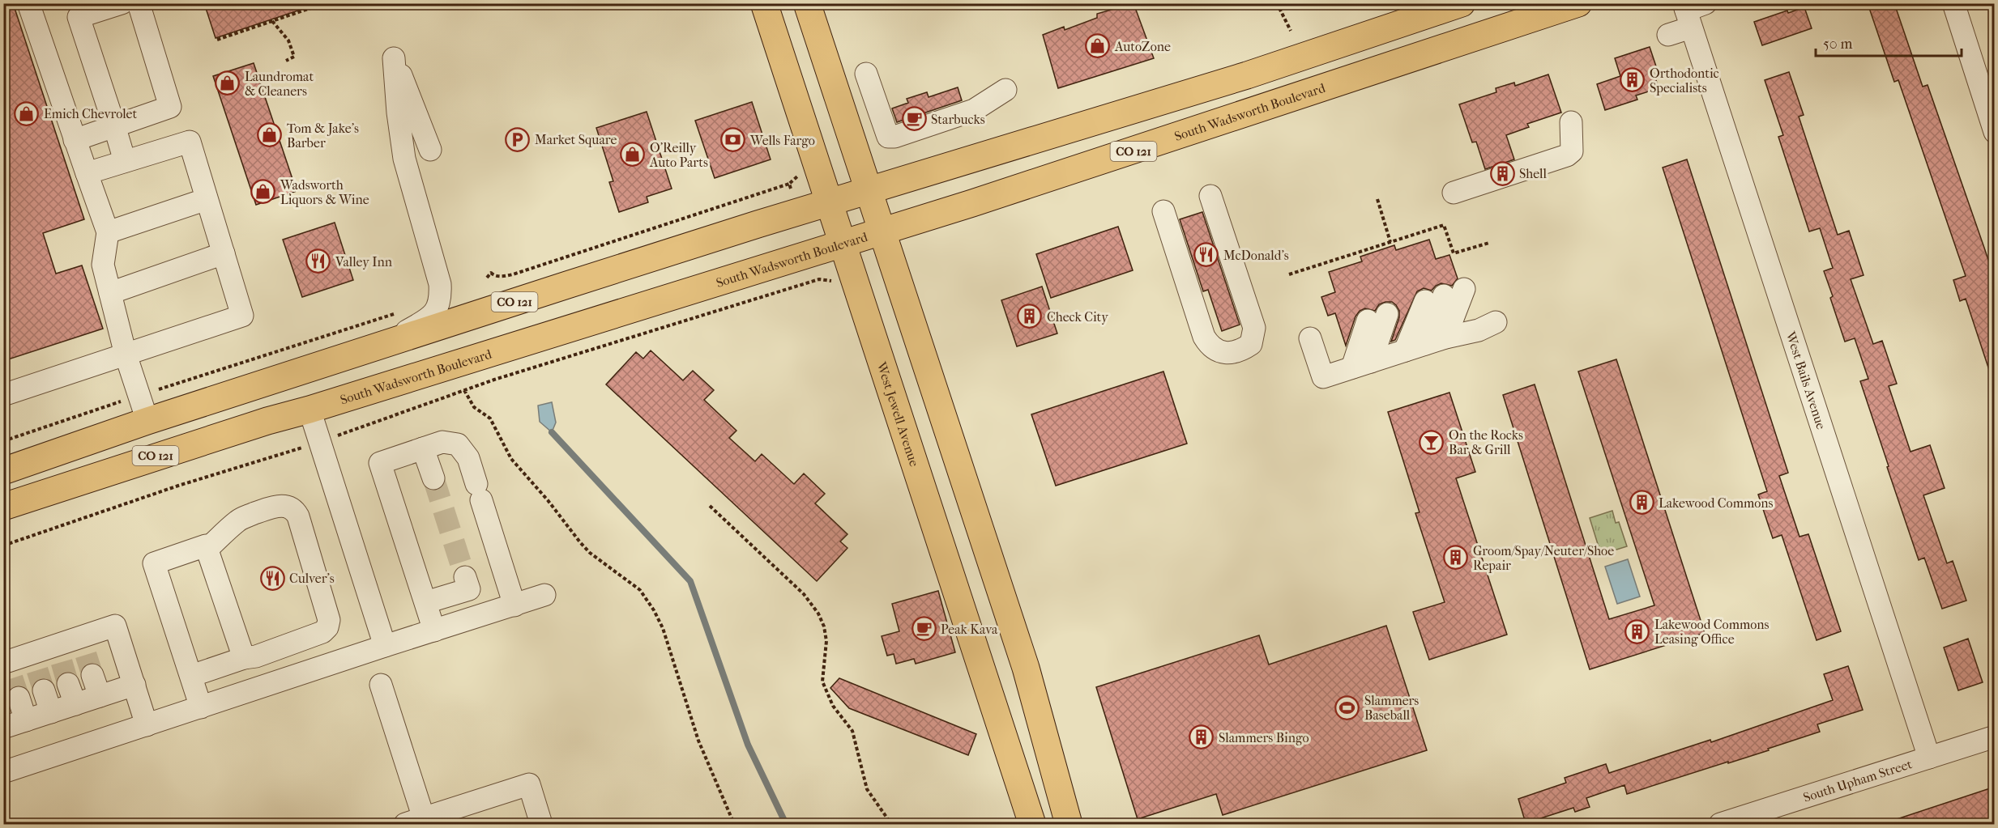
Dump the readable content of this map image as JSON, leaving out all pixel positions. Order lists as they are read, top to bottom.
{
  "streets": {
    "main road": ["South Wadsworth Boulevard", "CO 121", "West Jewell Avenue"],
    "street": ["West Bails Avenue", "South Upham Street"]
  },
  "crossings": [
    ["South Wadsworth Boulevard", "West Jewell Avenue"],
    ["CO 121", "West Jewell Avenue"],
    ["West Bails Avenue", "South Upham Street"]
  ],
  "places": {
    "shop": [
      "AutoZone",
      "Laundromat & Cleaners",
      "Emich Chevrolet",
      "Tom & Jake's Barber",
      "O'Reilly Auto Parts",
      "Wadsworth Liquors & Wine"
    ],
    "building": [
      "Orthodontic Specialists",
      "Shell",
      "Check City",
      "Lakewood Commons",
      "Groom/Spay/Neuter/Shoe Repair",
      "Lakewood Commons Leasing Office",
      "Slammers Bingo"
    ],
    "cafe": ["Starbucks", "Peak Kava"],
    "parking": ["Market Square"],
    "bank": ["Wells Fargo"],
    "restaurant": ["McDonald's", "Valley Inn", "Culver's"],
    "bar": ["On the Rocks Bar & Grill"],
    "sports": ["Slammers Baseball"]
  },
  "scale_bar": "50 m"
}
